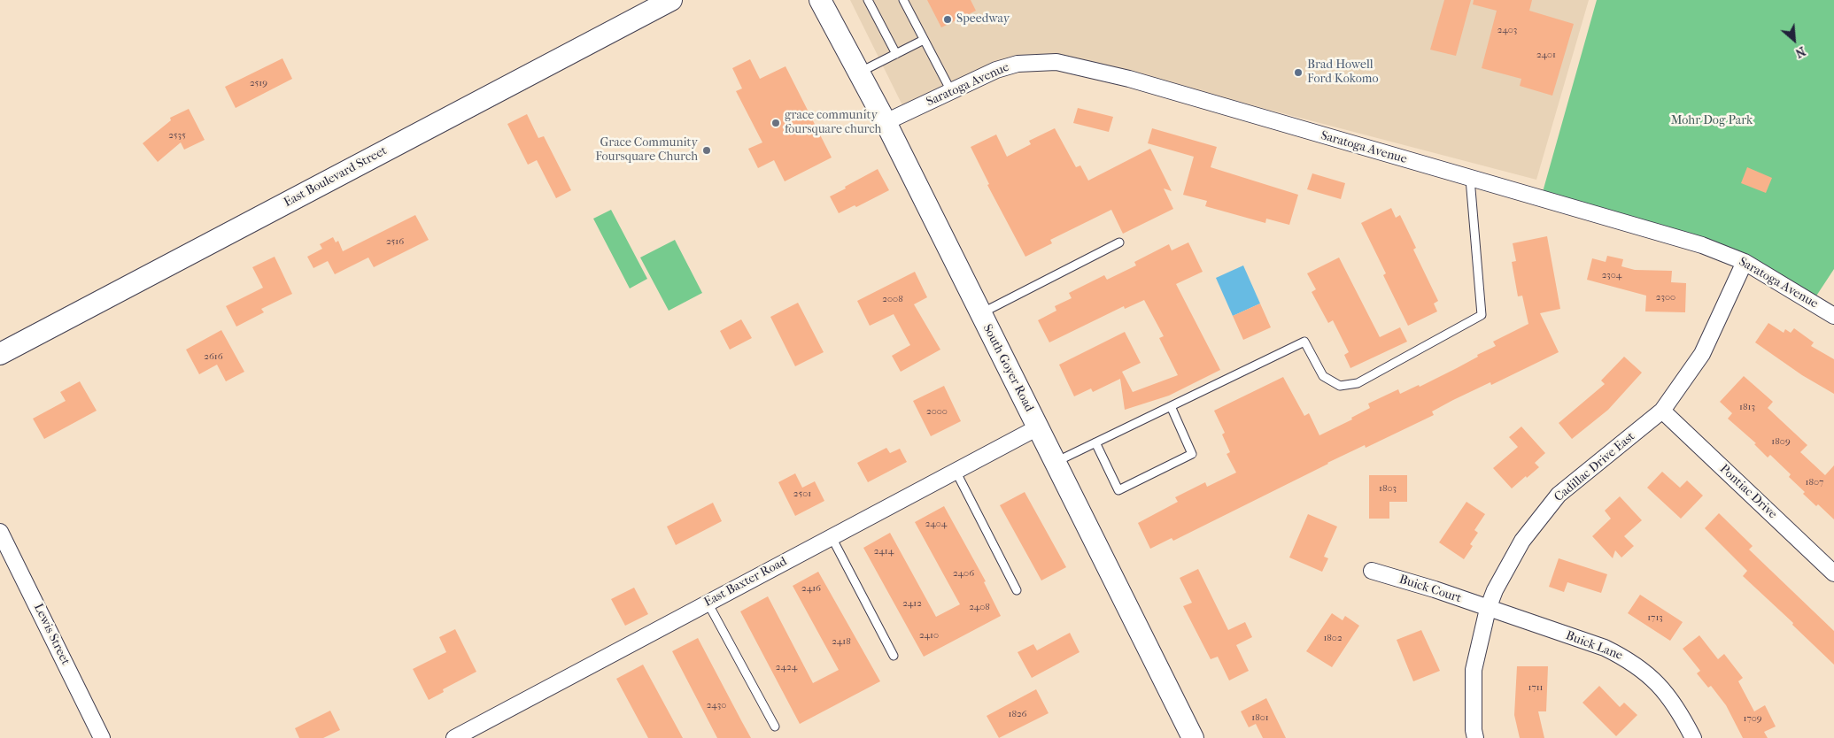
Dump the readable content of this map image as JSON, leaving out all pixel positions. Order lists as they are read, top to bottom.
{
  "streets": {
    "street": [
      "Saratoga Avenue",
      "East Boulevard Street",
      "South Goyer Road",
      "Cadillac Drive East",
      "Pontiac Drive",
      "East Baxter Road",
      "Buick Court",
      "Lewis Street",
      "Buick Lane"
    ]
  },
  "crossings": [
    ["Saratoga Avenue", "South Goyer Road"],
    ["Saratoga Avenue", "Cadillac Drive East"],
    ["South Goyer Road", "East Baxter Road"],
    ["Cadillac Drive East", "Pontiac Drive"],
    ["Cadillac Drive East", "Buick Court"],
    ["Cadillac Drive East", "Buick Lane"],
    ["Buick Court", "Buick Lane"]
  ],
  "parks": ["Mohr Dog Park"],
  "places": [
    "Speedway",
    "Brad Howell Ford Kokomo",
    "grace community foursquare church",
    "Grace Community Foursquare Church"
  ],
  "house_numbers": [
    "2403",
    "2401",
    "2519",
    "2535",
    "2516",
    "2304",
    "2300",
    "2008",
    "2616",
    "1813",
    "2000",
    "1809",
    "1807",
    "1803",
    "2501",
    "2404",
    "2414",
    "2406",
    "2416",
    "2412",
    "2408",
    "1713",
    "2410",
    "1802",
    "2418",
    "2424",
    "1711",
    "2430",
    "1826",
    "1801",
    "1709"
  ],
  "north": "bottom right"
}
